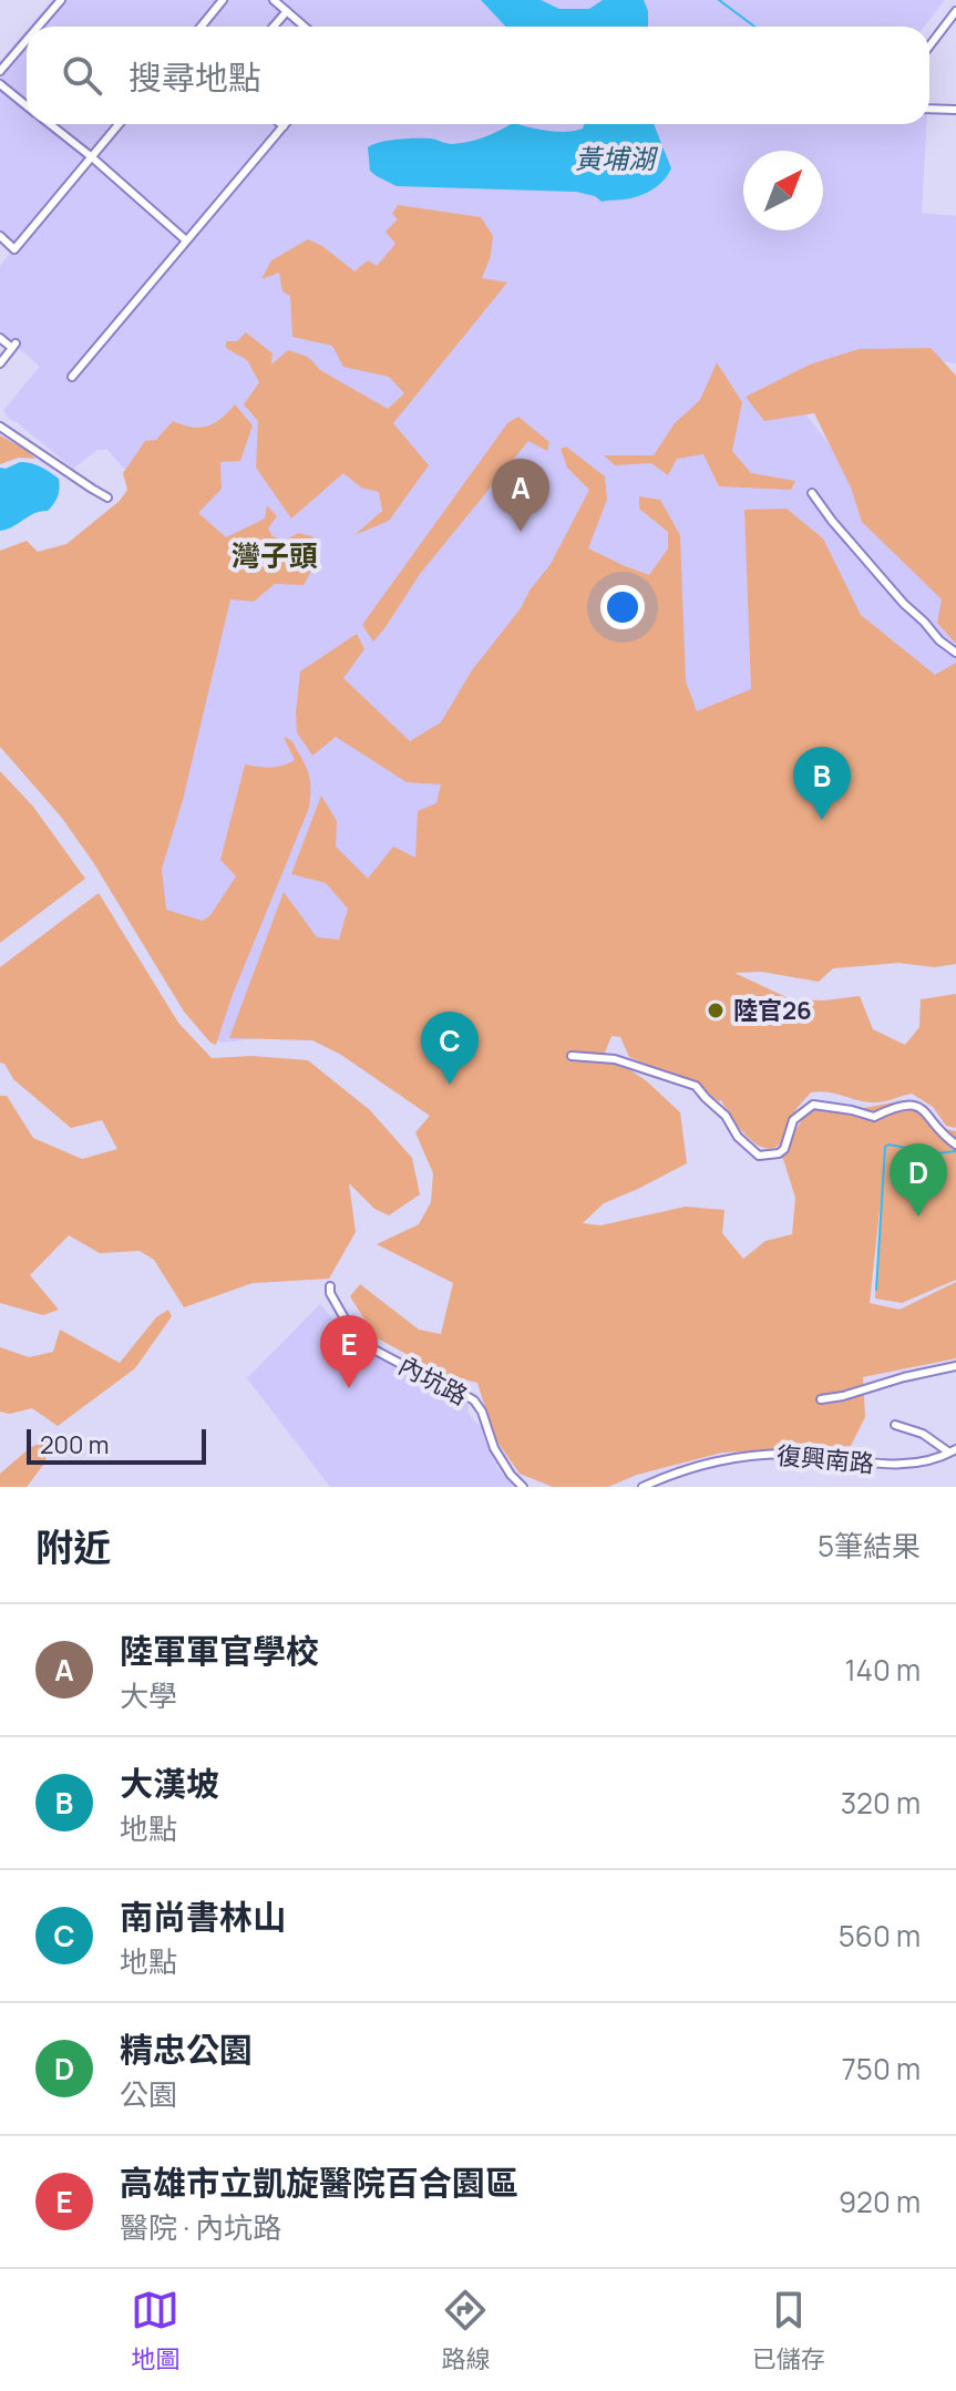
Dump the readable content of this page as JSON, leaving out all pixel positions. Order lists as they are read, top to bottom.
{
  "streets": {
    "street": ["內坑路", "復興南路"]
  },
  "districts": ["灣子頭"],
  "water": ["黃埔湖"],
  "places": ["陸官26"],
  "scale_bar": "200 m",
  "north": "top right",
  "page": {
    "search": "搜尋地點",
    "pins": [
      "A",
      "B",
      "C",
      "D",
      "E"
    ],
    "scale": "200 m",
    "heading": ["附近", "5筆結果"],
    "list": [
      {
        "mark": "A",
        "name": "陸軍軍官學校",
        "note": "大學",
        "value": "140 m"
      },
      {
        "mark": "B",
        "name": "大漢坡",
        "note": "地點",
        "value": "320 m"
      },
      {
        "mark": "C",
        "name": "南尚書林山",
        "note": "地點",
        "value": "560 m"
      },
      {
        "mark": "D",
        "name": "精忠公園",
        "note": "公園",
        "value": "750 m"
      },
      {
        "mark": "E",
        "name": "高雄市立凱旋醫院百合園區",
        "note": "醫院 · 內坑路",
        "value": "920 m"
      }
    ],
    "nav": ["地圖", "路線", "已儲存"]
  }
}
